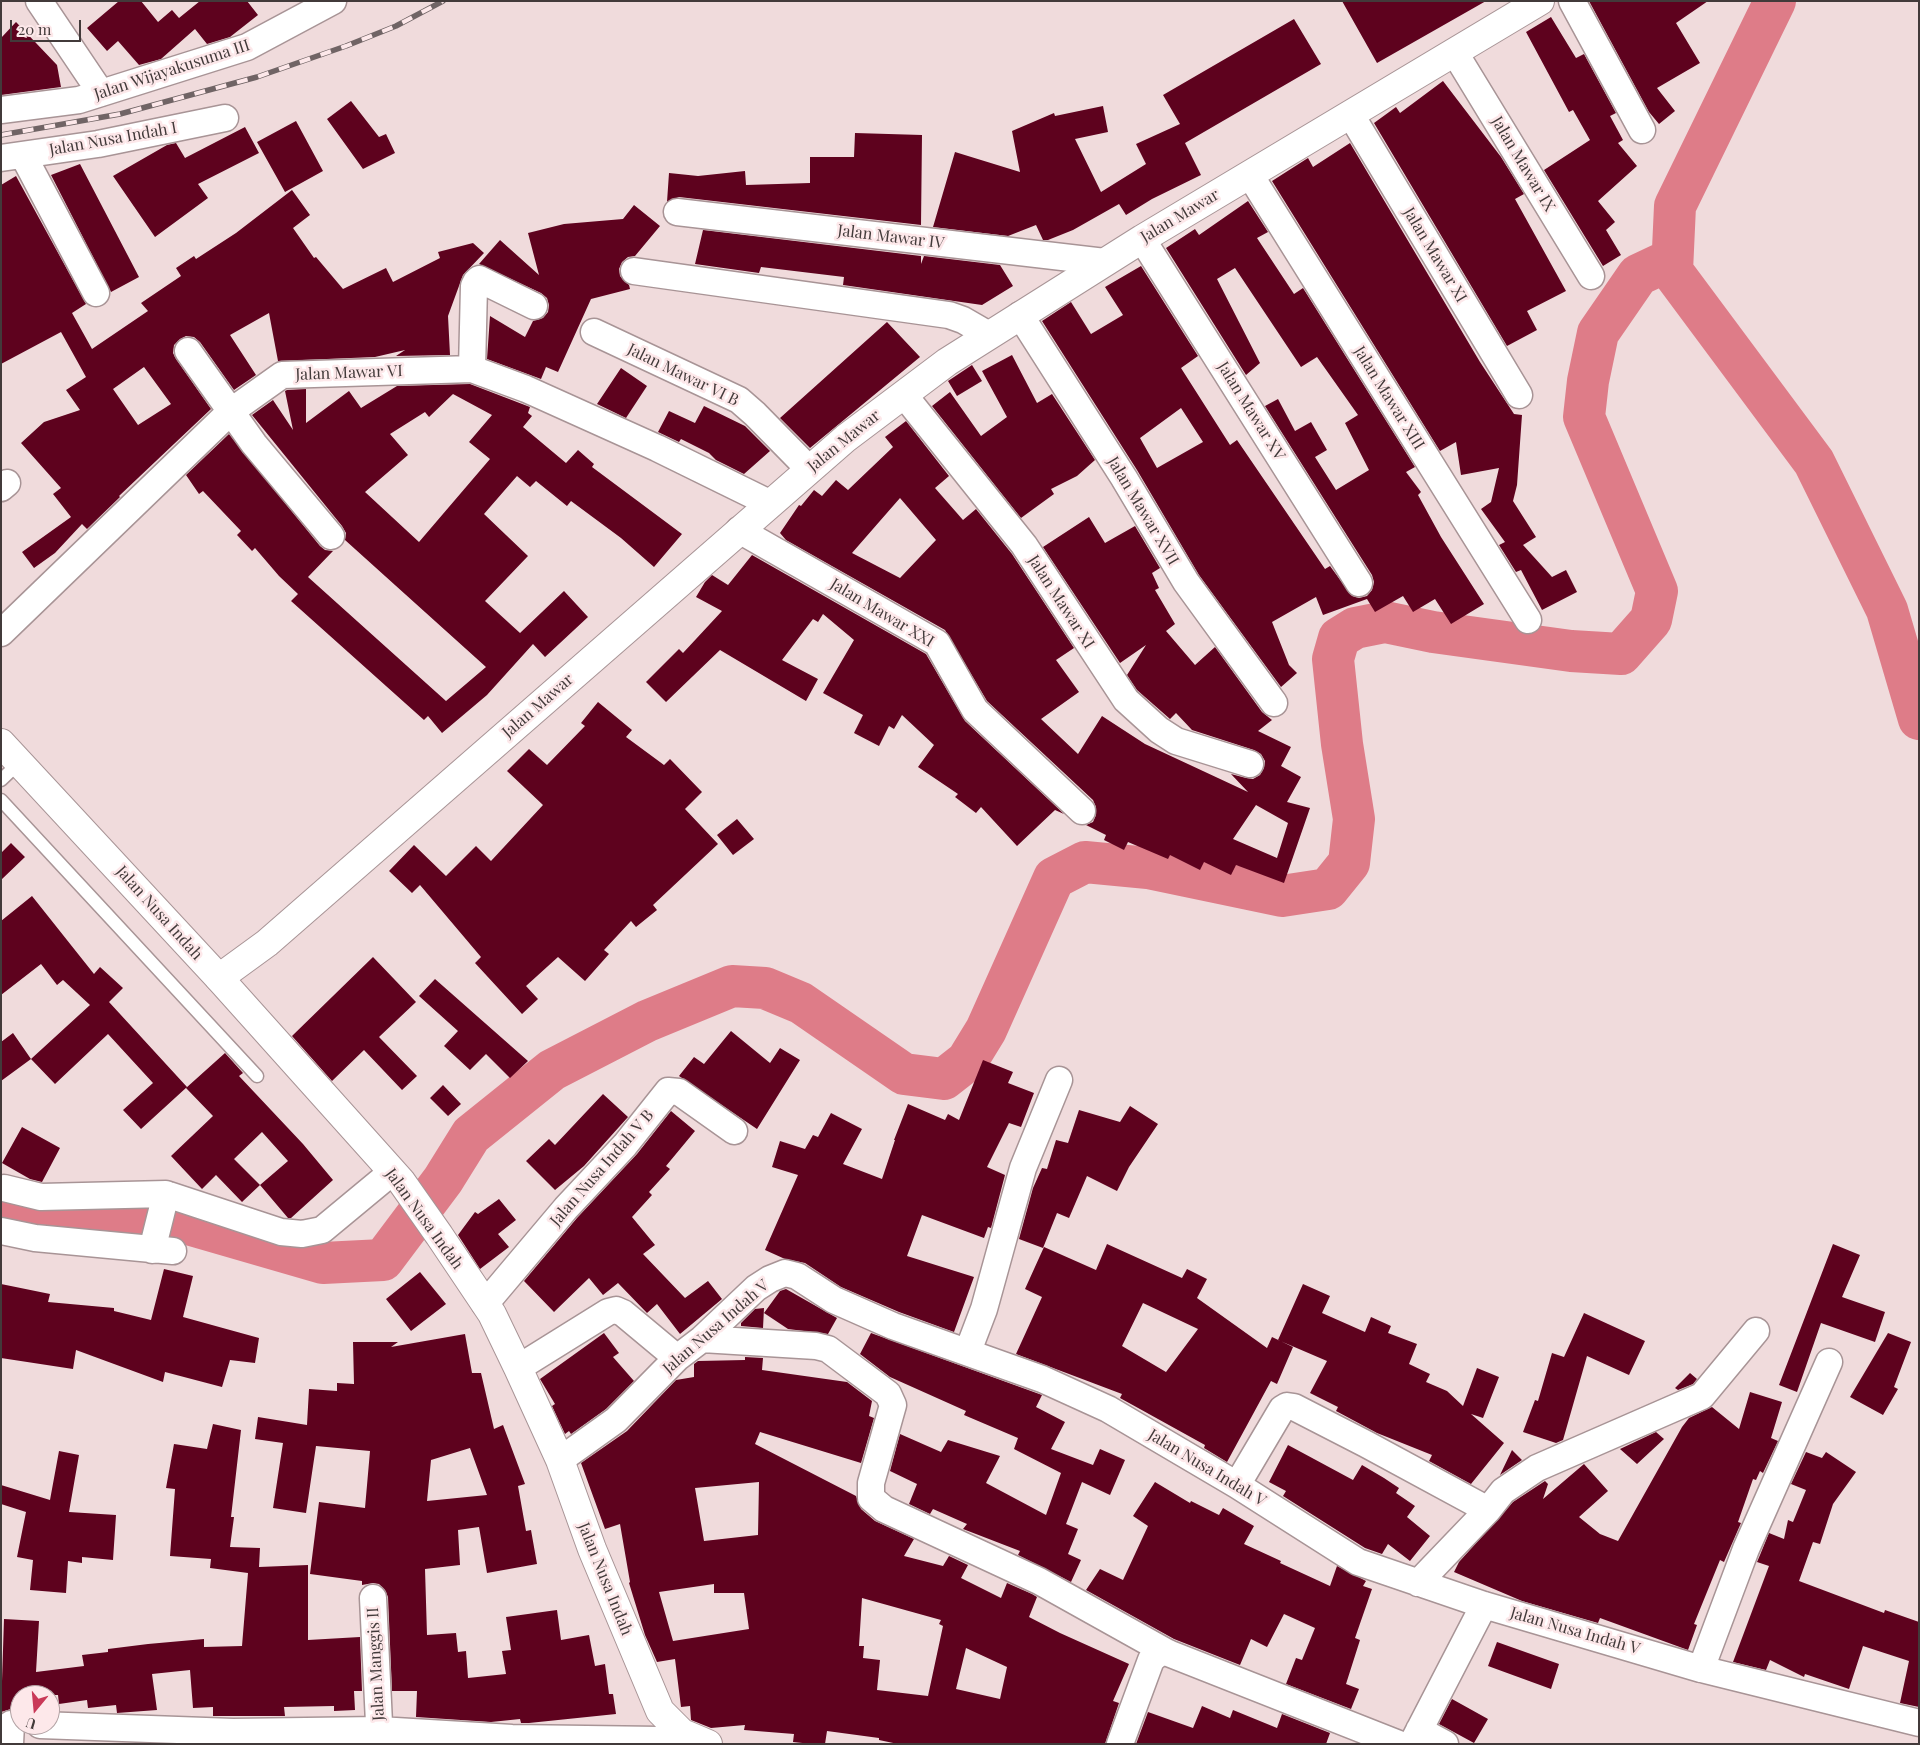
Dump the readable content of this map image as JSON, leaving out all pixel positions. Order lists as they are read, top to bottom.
{
  "streets": {
    "street": [
      "Jalan Wijayakusuma III",
      "Jalan Nusa Indah I",
      "Jalan Mawar IX",
      "Jalan Mawar",
      "Jalan Mawar IV",
      "Jalan Mawar XI",
      "Jalan Mawar VI",
      "Jalan Mawar VI B",
      "Jalan Mawar XIII",
      "Jalan Mawar XV",
      "Jalan Mawar XVII",
      "Jalan Mawar XXI",
      "Jalan Nusa Indah",
      "Jalan Nusa Indah V B",
      "Jalan Nusa Indah V",
      "Jalan Manggis II"
    ]
  },
  "crossings": [
    ["Jalan Mawar IX", "Jalan Mawar"],
    ["Jalan Mawar", "Jalan Mawar IV"],
    ["Jalan Mawar", "Jalan Mawar XI"],
    ["Jalan Mawar", "Jalan Mawar VI"],
    ["Jalan Mawar", "Jalan Mawar VI B"],
    ["Jalan Mawar", "Jalan Mawar XIII"],
    ["Jalan Mawar", "Jalan Mawar XV"],
    ["Jalan Mawar", "Jalan Mawar XVII"],
    ["Jalan Mawar", "Jalan Mawar XXI"],
    ["Jalan Mawar", "Jalan Nusa Indah"],
    ["Jalan Nusa Indah", "Jalan Nusa Indah V B"],
    ["Jalan Nusa Indah", "Jalan Nusa Indah V"]
  ],
  "scale_bar": "20 m",
  "north": "bottom"
}
